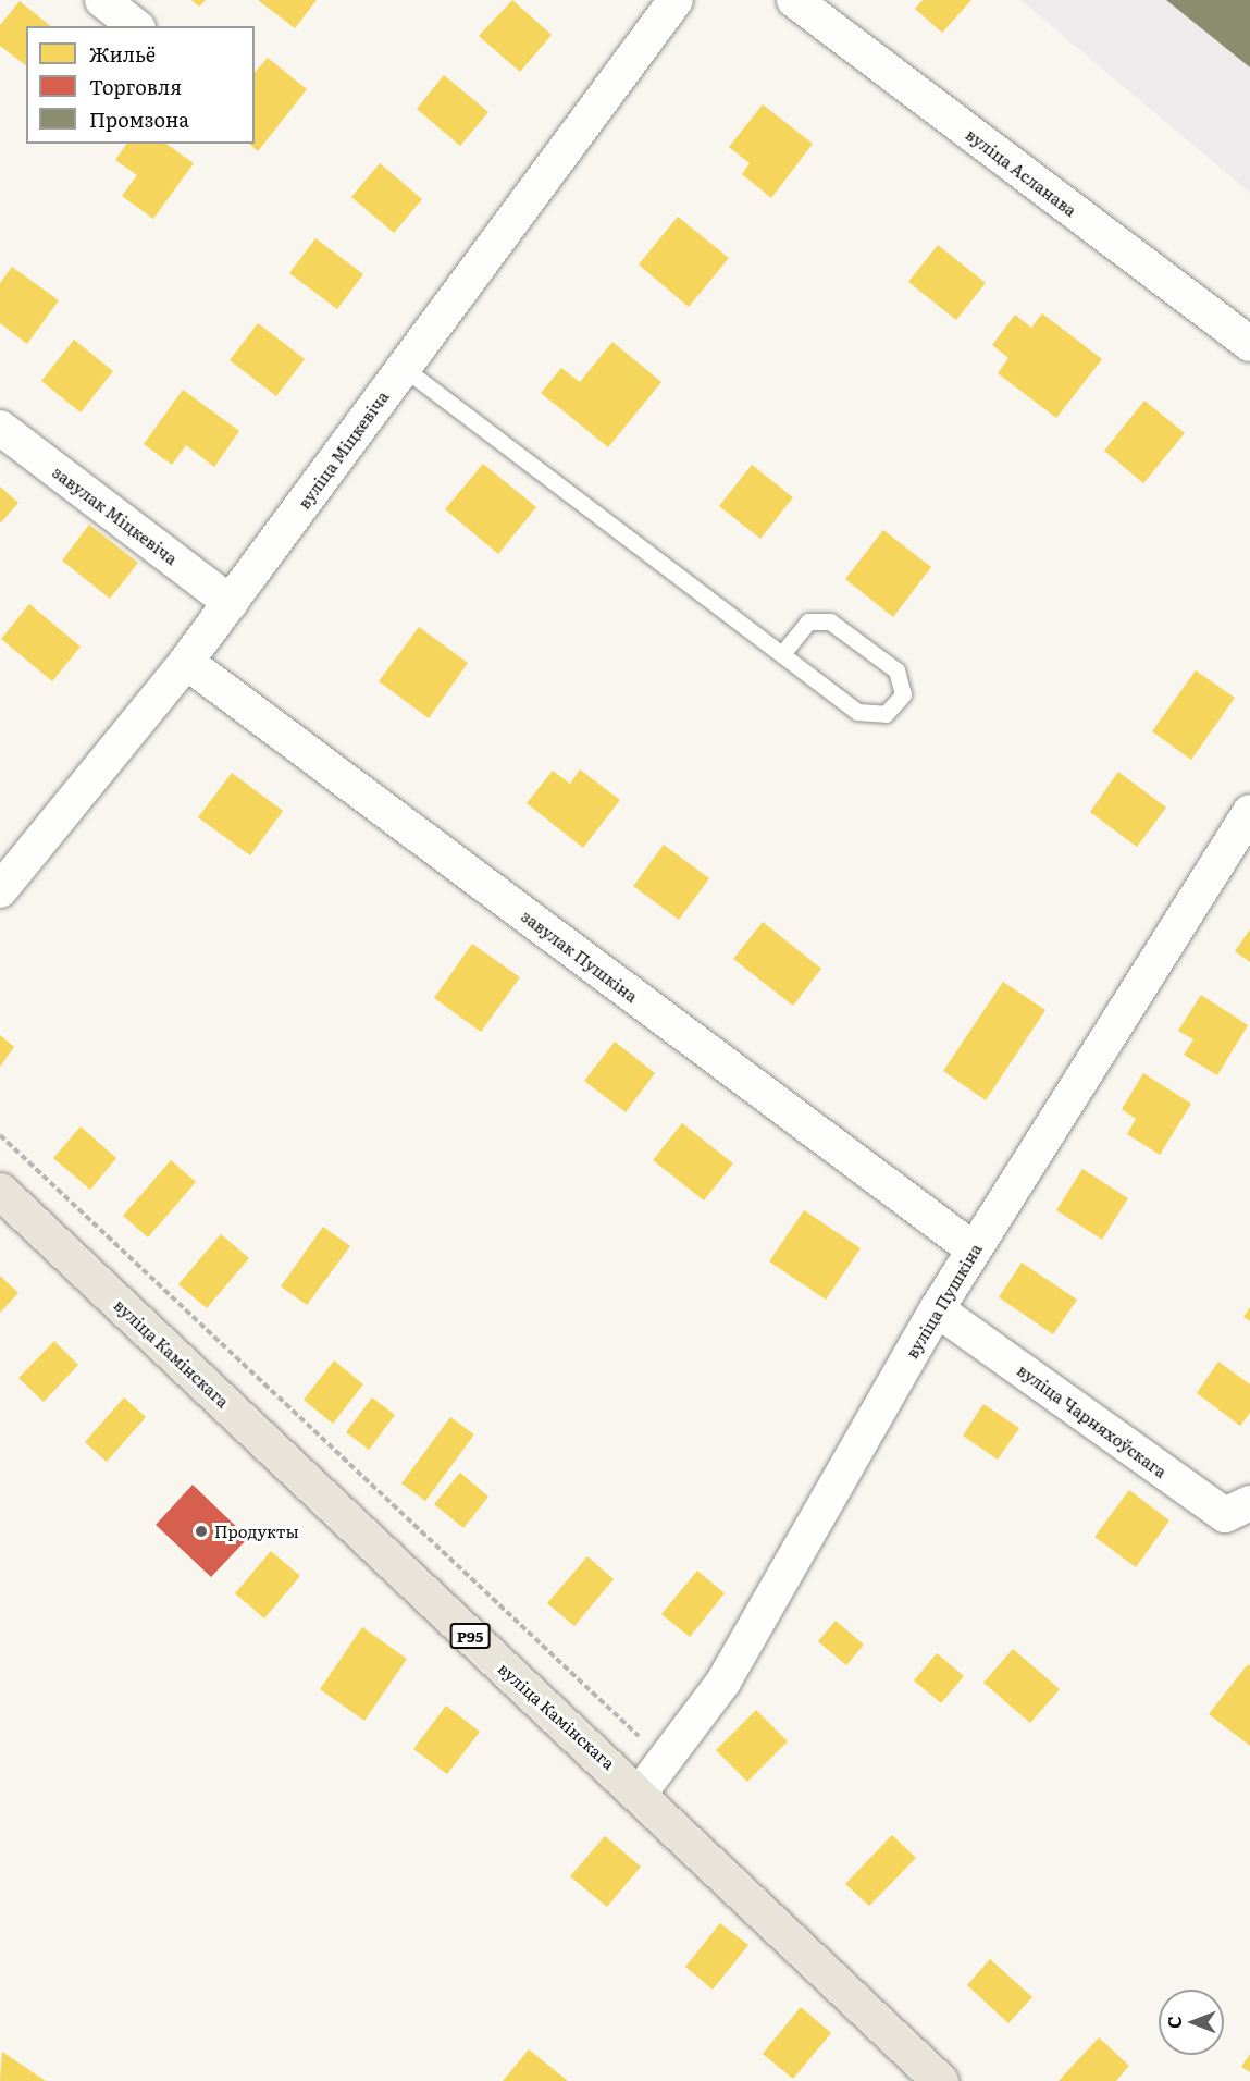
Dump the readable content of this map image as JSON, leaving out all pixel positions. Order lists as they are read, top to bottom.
{
  "streets": {
    "main road": ["вуліца Камінскага", "Р95"],
    "street": [
      "вуліца Асланава",
      "вуліца Міцкевіча",
      "завулак Міцкевіча",
      "завулак Пушкіна",
      "вуліца Пушкіна",
      "вуліца Чарняхоўскага"
    ]
  },
  "crossings": [
    ["вуліца Міцкевіча", "завулак Міцкевіча"],
    ["вуліца Міцкевіча", "завулак Пушкіна"],
    ["завулак Пушкіна", "вуліца Пушкіна"],
    ["вуліца Пушкіна", "вуліца Камінскага"],
    ["вуліца Пушкіна", "вуліца Чарняхоўскага"]
  ],
  "places": ["Продукты"],
  "legend": ["Жильё", "Торговля", "Промзона"],
  "north": "left"
}
